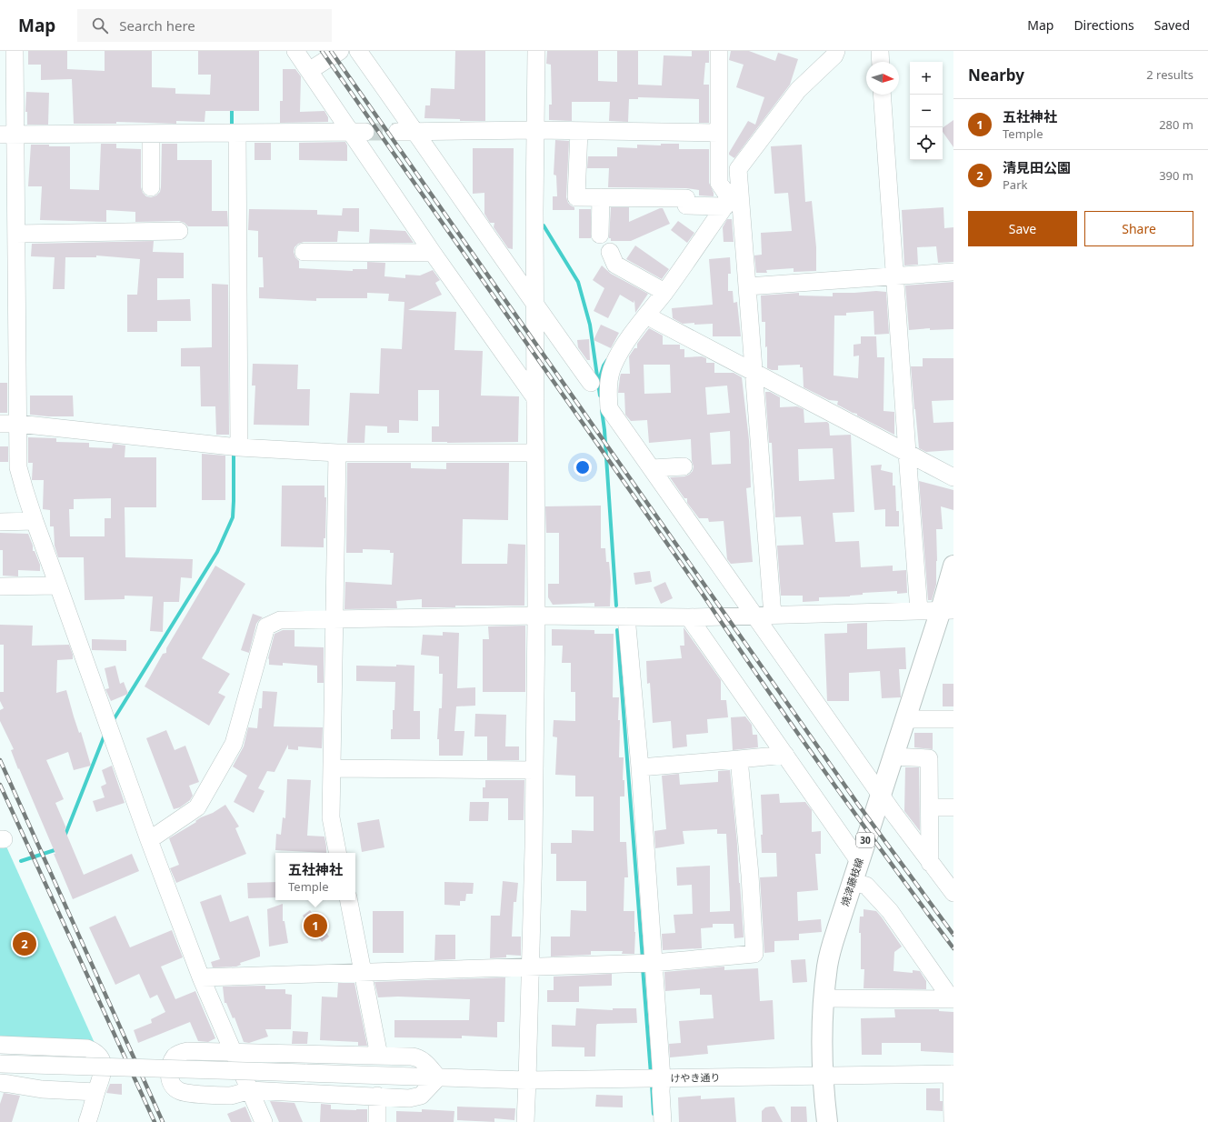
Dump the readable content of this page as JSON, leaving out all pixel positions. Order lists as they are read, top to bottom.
{
  "streets": {
    "main road": ["30", "焼津藤枝線"],
    "street": ["けやき通り"]
  },
  "crossings": [
    ["焼津藤枝線", "けやき通り"]
  ],
  "north": "right",
  "page": {
    "header": "Map",
    "search": "Search here",
    "nav": ["Map", "Directions", "Saved"],
    "heading": ["Nearby", "2 results"],
    "map_buttons": ["+", "−"],
    "list": [
      {
        "mark": "1",
        "name": "五社神社",
        "note": "Temple",
        "value": "280 m"
      },
      {
        "mark": "2",
        "name": "清見田公園",
        "note": "Park",
        "value": "390 m"
      }
    ],
    "buttons": ["Save", "Share"],
    "popup": ["五社神社", "Temple"],
    "pins": ["1", "2"]
  }
}
